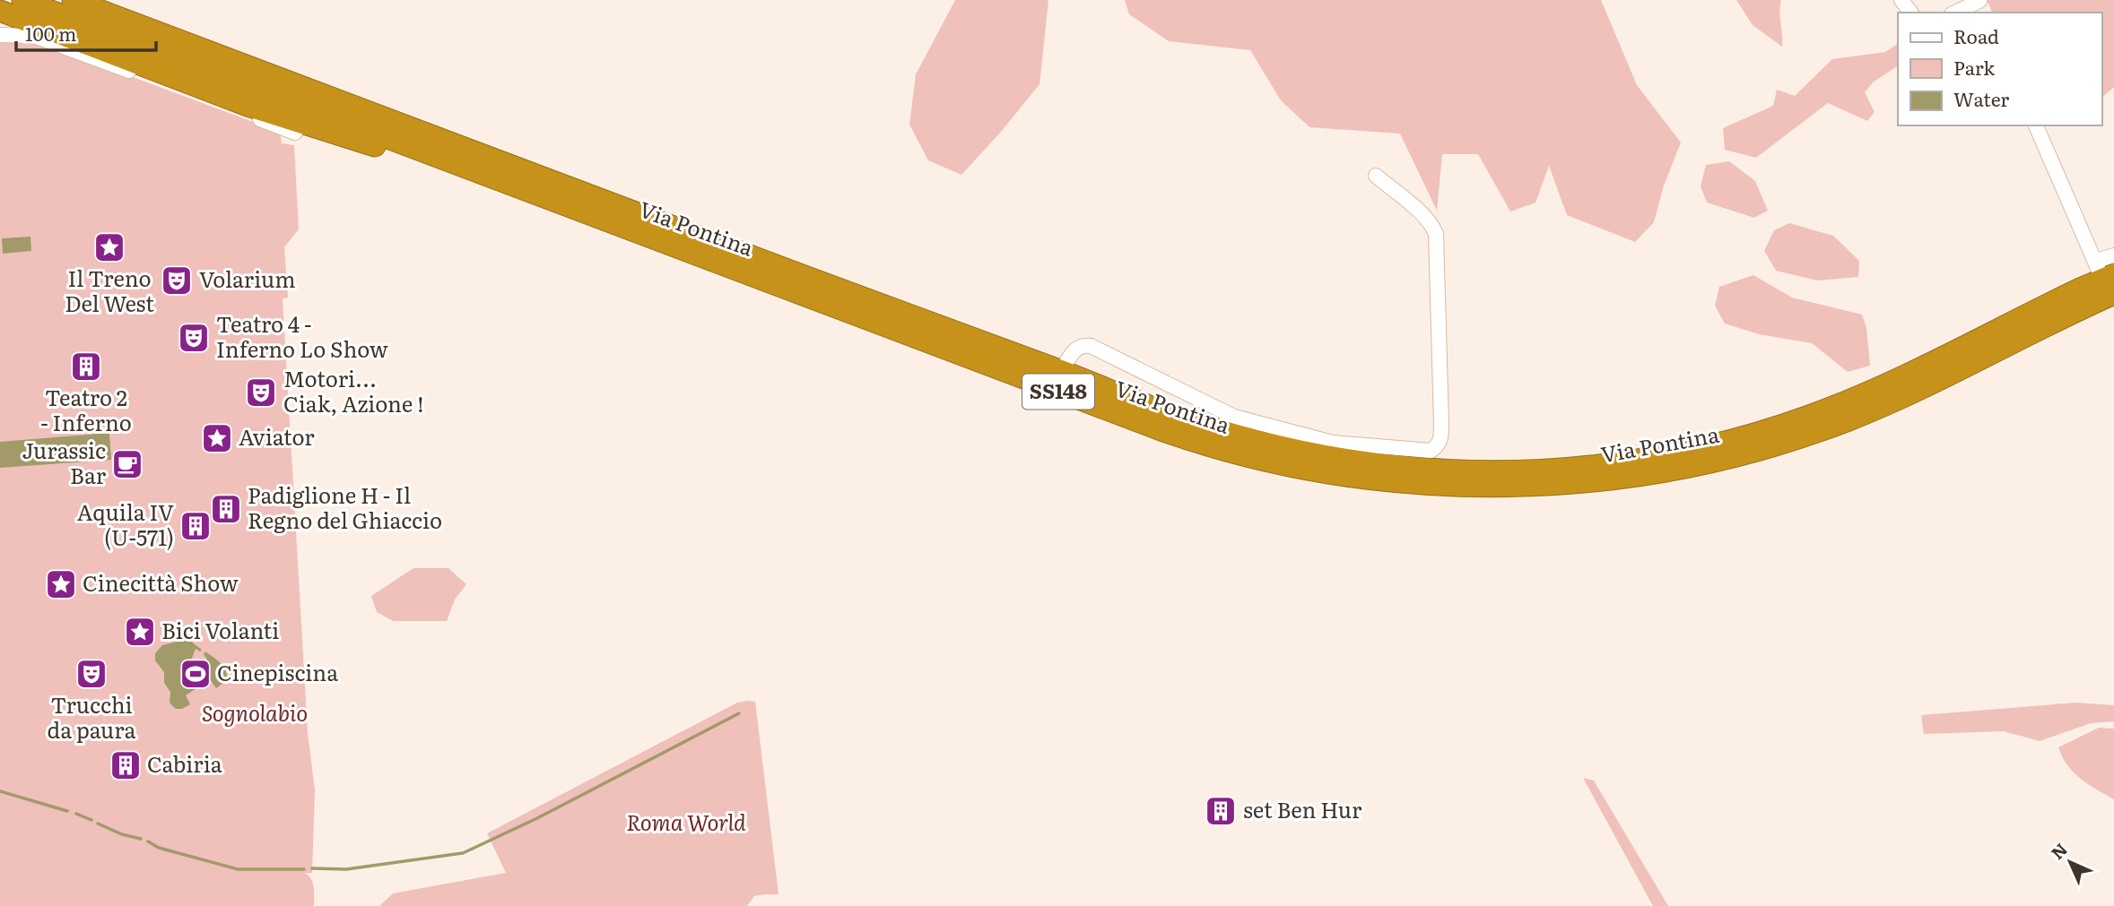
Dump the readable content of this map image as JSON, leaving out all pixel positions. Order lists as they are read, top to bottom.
{
  "streets": {
    "highway": ["Via Pontina", "SS148"]
  },
  "parks": ["Sognolabio", "Roma World"],
  "places": {
    "place": [
      "Il Treno Del West",
      "Aviator",
      "Cinecittà Show",
      "Bici Volanti"
    ],
    "theatre": [
      "Volarium",
      "Teatro 4 - Inferno Lo Show",
      "Motori... Ciak, Azione !",
      "Trucchi da paura"
    ],
    "building": [
      "Teatro 2 - Inferno",
      "Padiglione H - Il Regno del Ghiaccio",
      "Aquila IV (U-571)",
      "Cabiria",
      "set Ben Hur"
    ],
    "cafe": ["Jurassic Bar"],
    "sports": ["Cinepiscina"]
  },
  "legend": ["Road", "Park", "Water"],
  "scale_bar": "100 m",
  "north": "top left"
}
